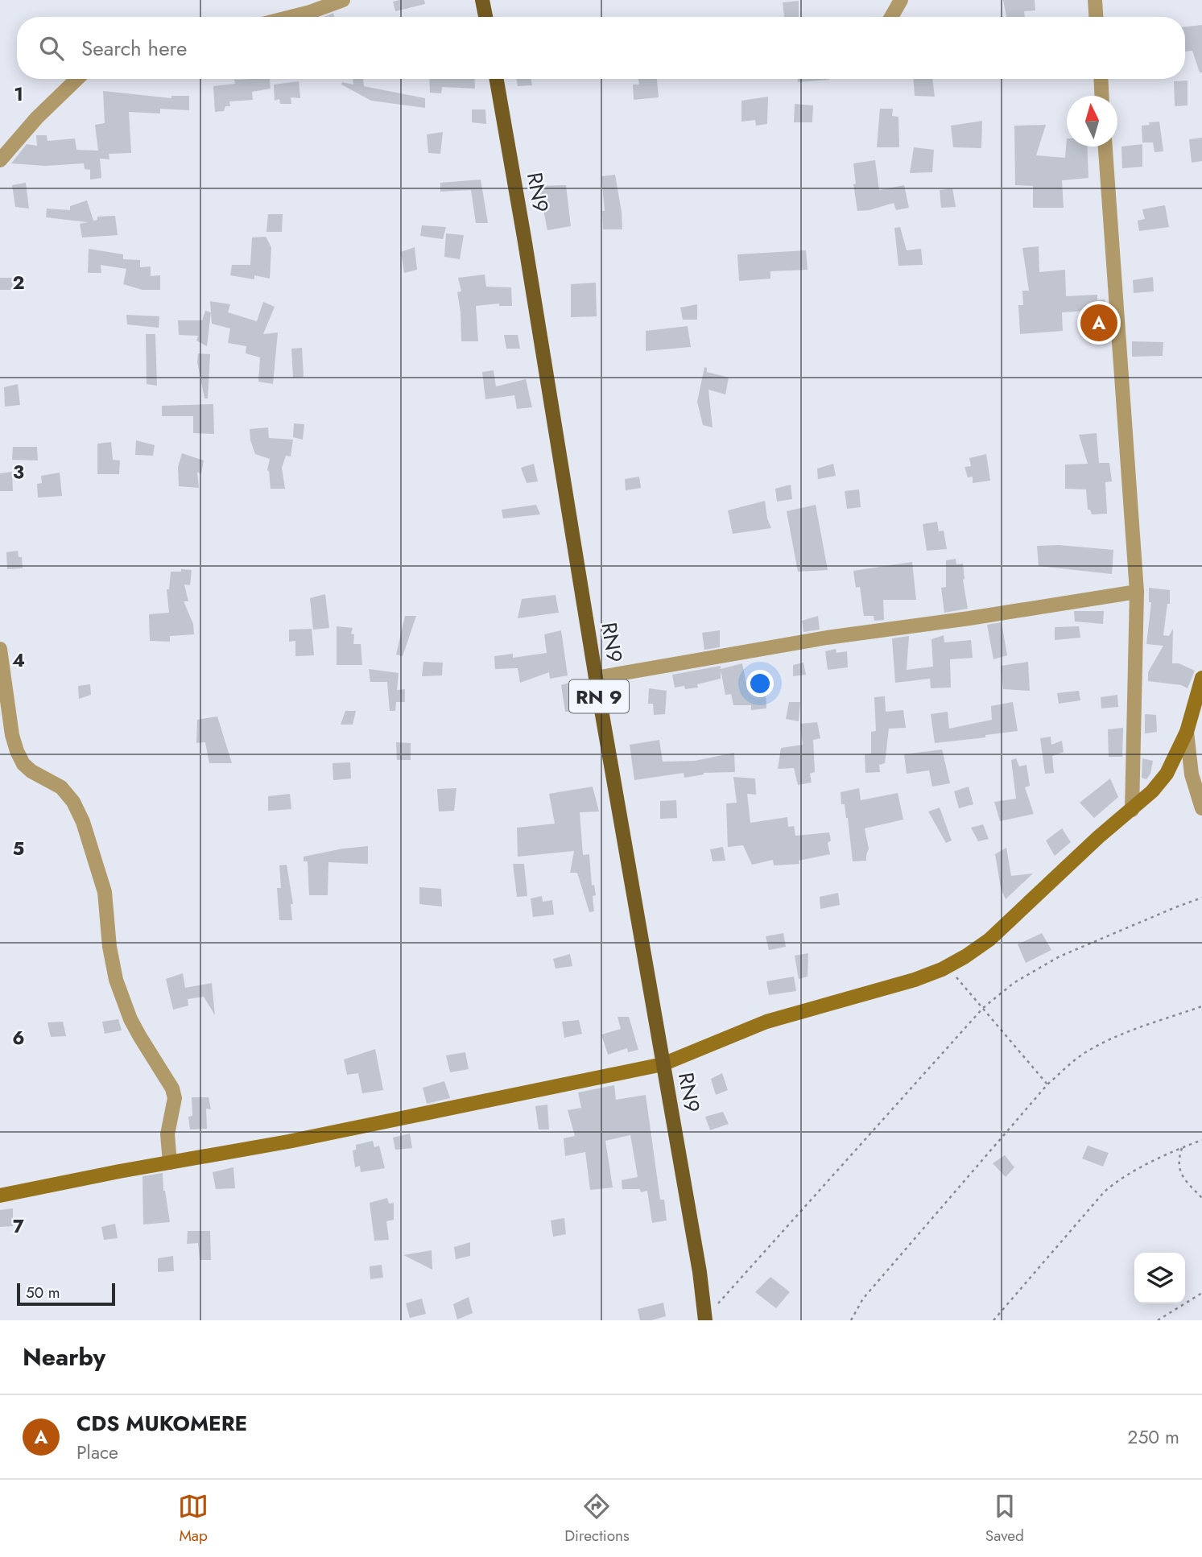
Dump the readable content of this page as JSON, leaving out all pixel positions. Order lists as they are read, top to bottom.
{
  "streets": {
    "main road": ["RN9", "RN 9"]
  },
  "scale_bar": "50 m",
  "north": "top",
  "page": {
    "search": "Search here",
    "pins": "A",
    "scale": "50 m",
    "heading": "Nearby",
    "list": [
      {
        "mark": "A",
        "name": "CDS MUKOMERE",
        "note": "Place",
        "value": "250 m"
      }
    ],
    "nav": ["Map", "Directions", "Saved"]
  },
  "grid": {
    "rows": [
      "1",
      "2",
      "3",
      "4",
      "5",
      "6",
      "7"
    ]
  }
}
